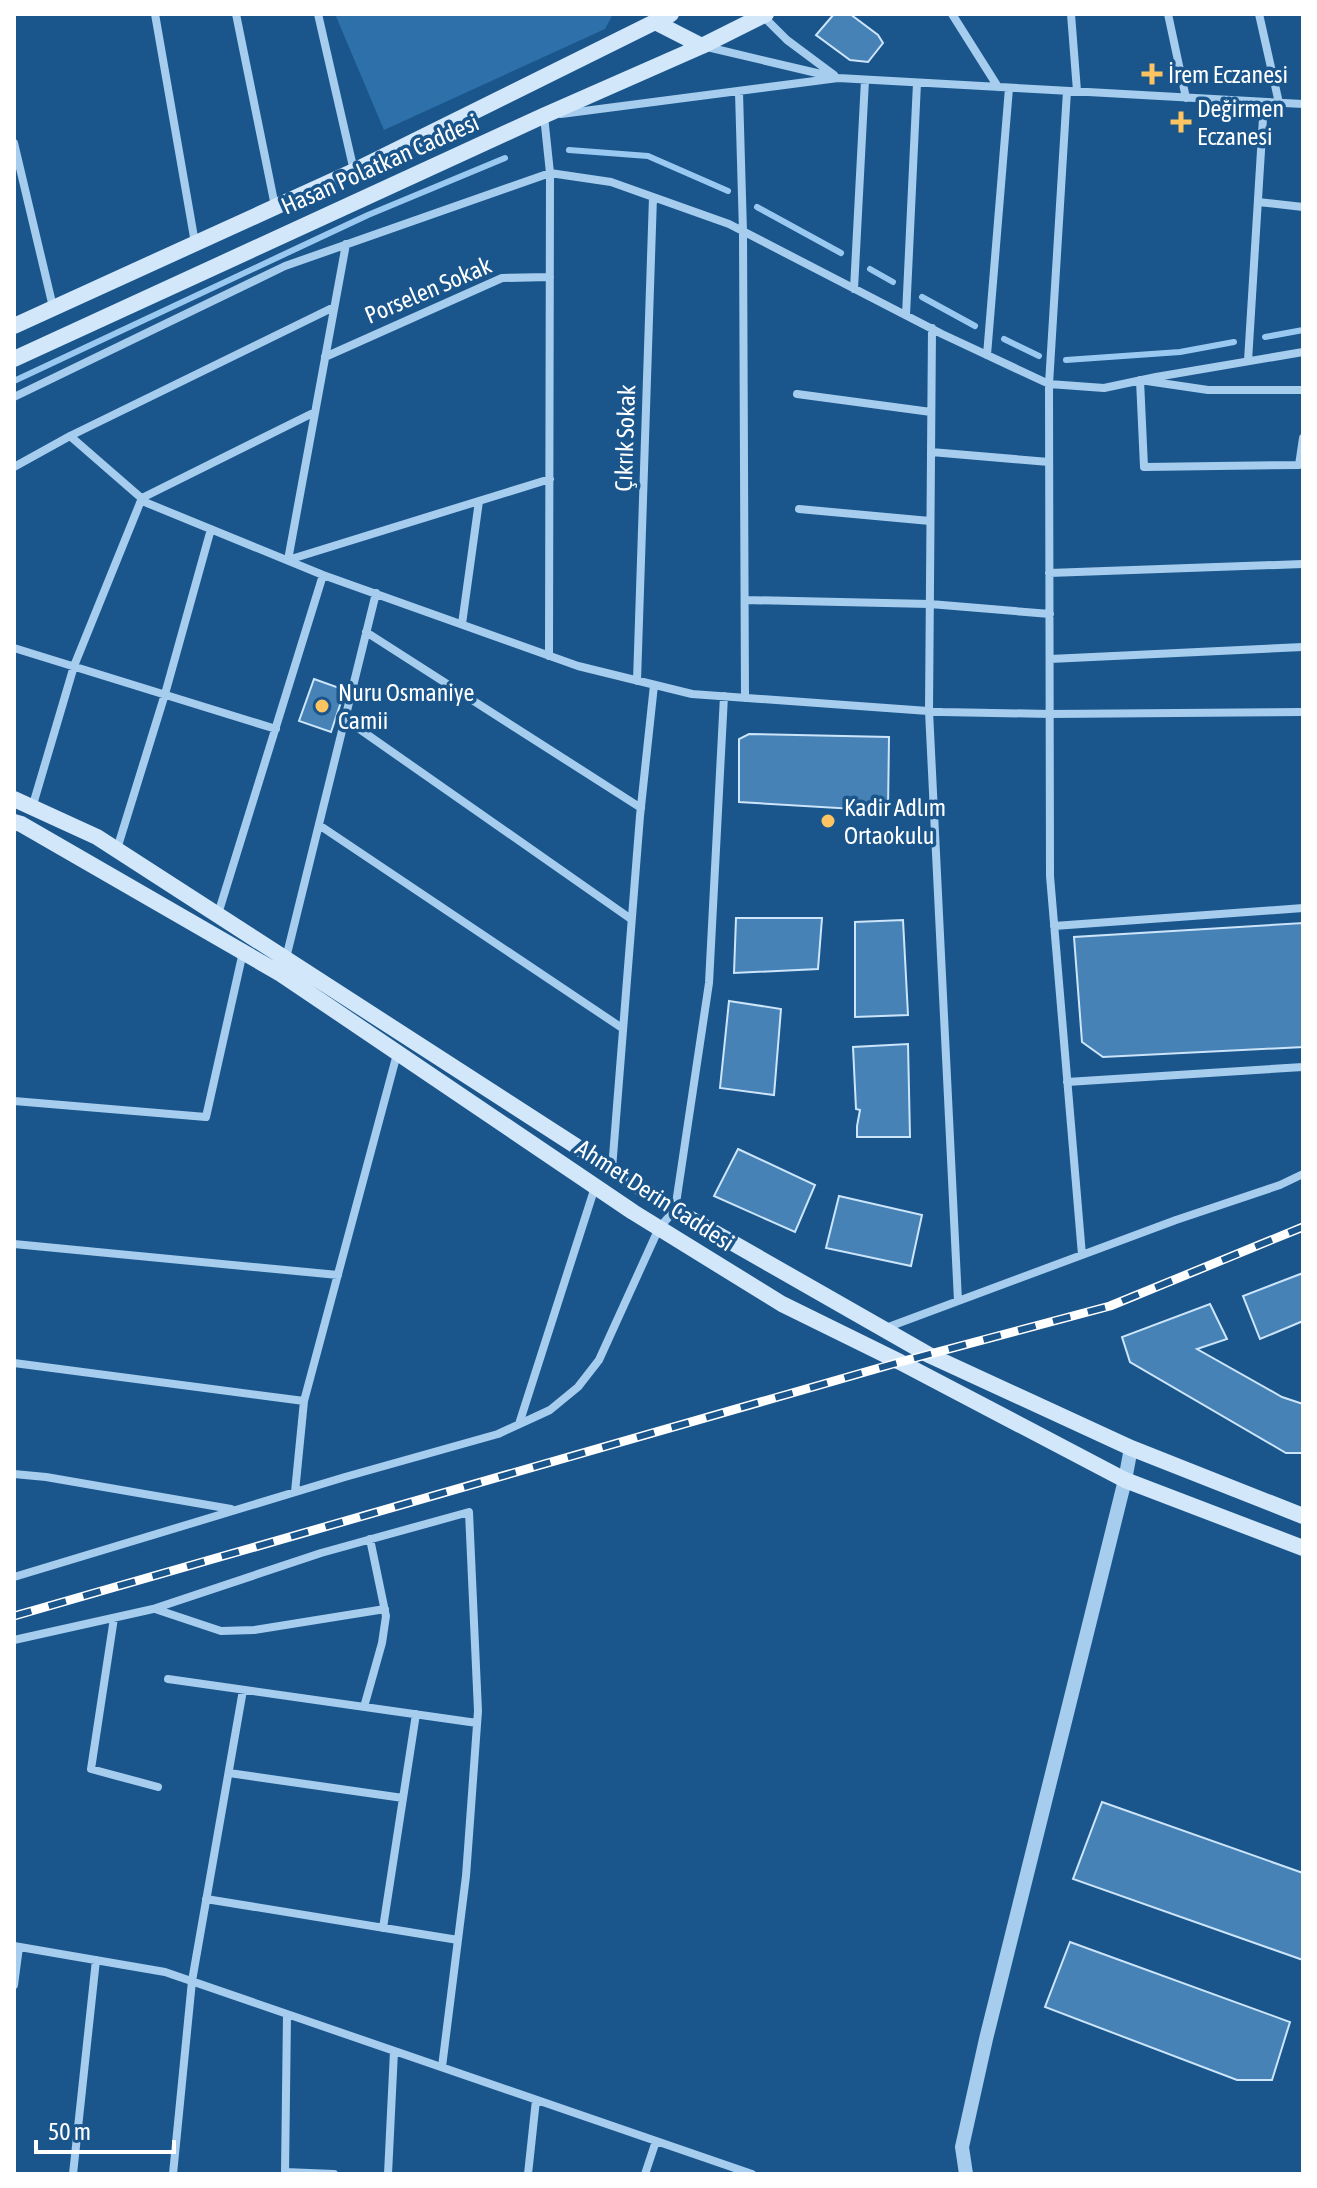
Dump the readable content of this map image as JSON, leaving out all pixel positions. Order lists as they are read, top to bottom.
{
  "streets": {
    "main road": ["Hasan Polatkan Caddesi", "Ahmet Derin Caddesi"],
    "street": ["Porselen Sokak", "Çıkrık Sokak"]
  },
  "places": {
    "health": ["İrem Eczanesi", "Değirmen Eczanesi"],
    "other": ["Nuru Osmaniye Camii", "Kadir Adlım Ortaokulu"]
  },
  "scale_bar": "50 m"
}
